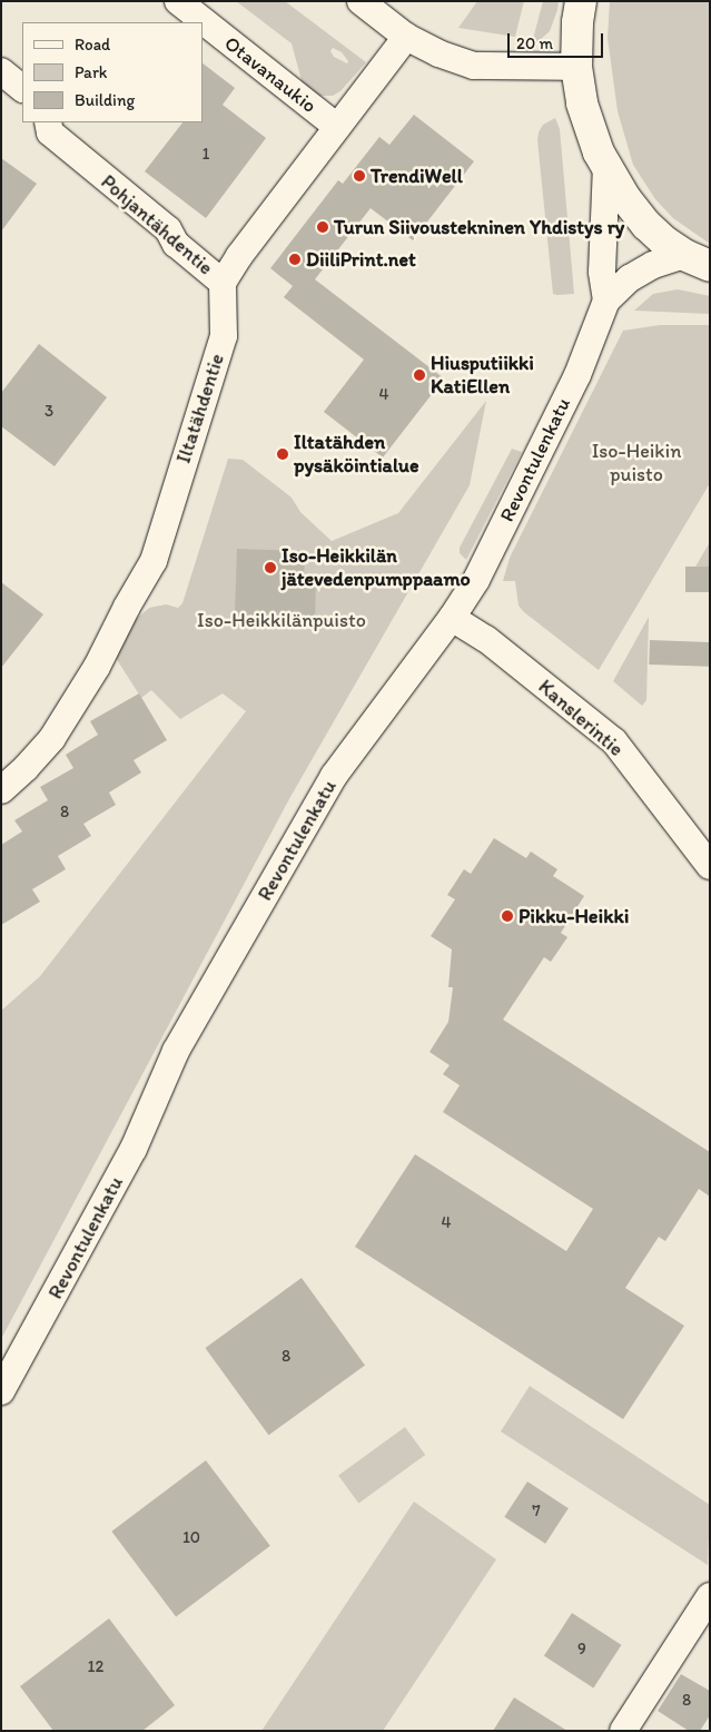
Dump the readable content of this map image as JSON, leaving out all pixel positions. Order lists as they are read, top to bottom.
{
  "streets": {
    "street": [
      "Otavanaukio",
      "Pohjantähdentie",
      "Iltatähdentie",
      "Revontulenkatu",
      "Kanslerintie"
    ]
  },
  "crossings": [
    ["Pohjantähdentie", "Iltatähdentie"],
    ["Revontulenkatu", "Kanslerintie"]
  ],
  "parks": ["Iso-Heikin puisto", "Iso-Heikkilänpuisto"],
  "places": [
    "TrendiWell",
    "Turun Siivoustekninen Yhdistys ry",
    "DiiliPrint.net",
    "Hiusputiikki KatiEllen",
    "Iltatähden pysäköintialue",
    "Iso-Heikkilän jätevedenpumppaamo",
    "Pikku-Heikki"
  ],
  "house_numbers": [
    "1",
    "4",
    "3",
    "8",
    "4",
    "8",
    "7",
    "10",
    "9",
    "12",
    "8"
  ],
  "legend": ["Road", "Park", "Building"],
  "scale_bar": "20 m"
}
